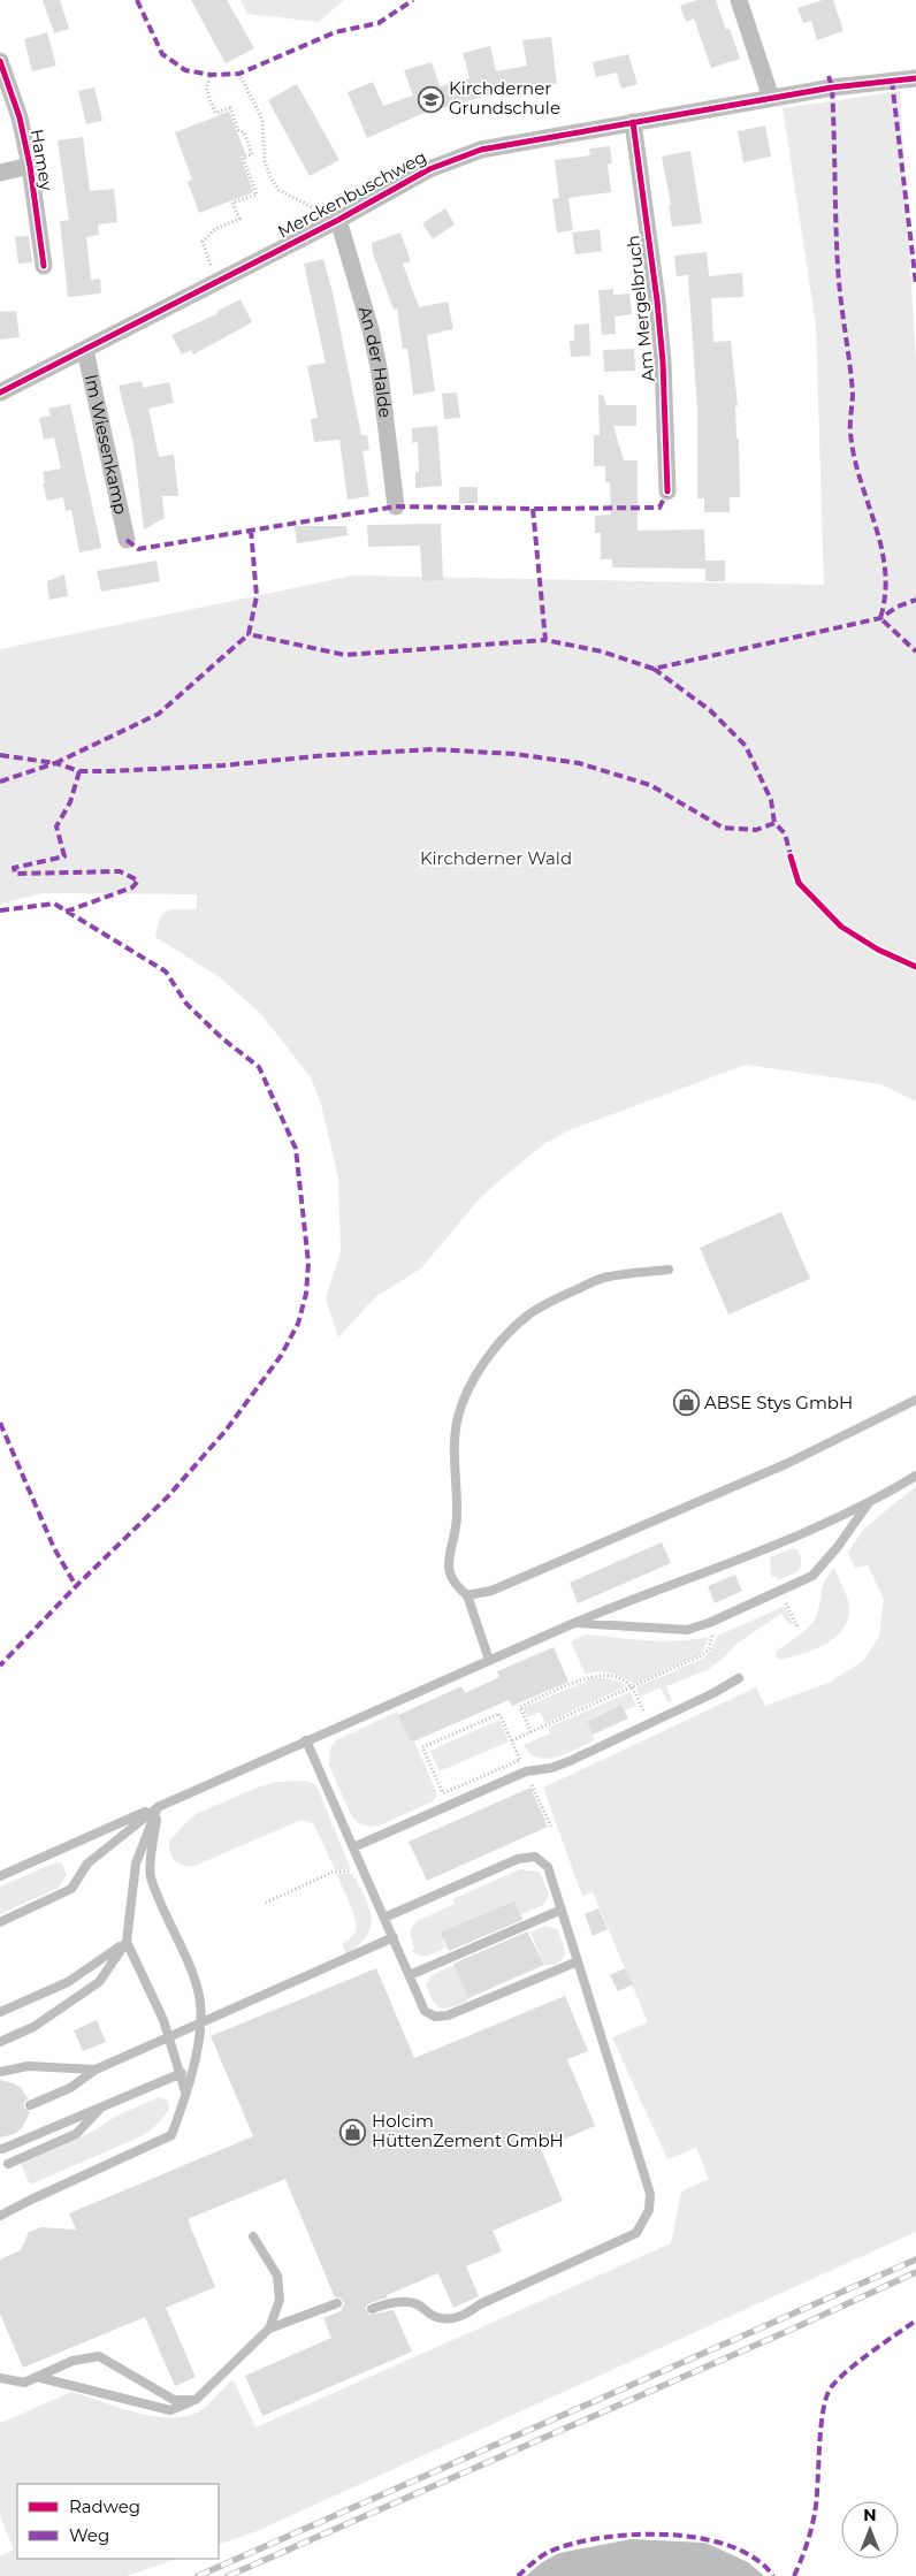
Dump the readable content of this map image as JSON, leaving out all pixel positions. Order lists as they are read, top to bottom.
{
  "streets": {
    "street": [
      "Hamey",
      "Merckenbuschweg",
      "Am Mergelbruch",
      "An der Halde",
      "Im Wiesenkamp"
    ]
  },
  "crossings": [
    ["Merckenbuschweg", "Am Mergelbruch"],
    ["Merckenbuschweg", "An der Halde"],
    ["Merckenbuschweg", "Im Wiesenkamp"]
  ],
  "parks": ["Kirchderner Wald"],
  "places": {
    "school or university": ["Kirchderner Grundschule"],
    "shop": ["ABSE Stys GmbH", "Holcim HüttenZement GmbH"]
  },
  "legend": ["Radweg", "Weg"],
  "north": "top"
}
